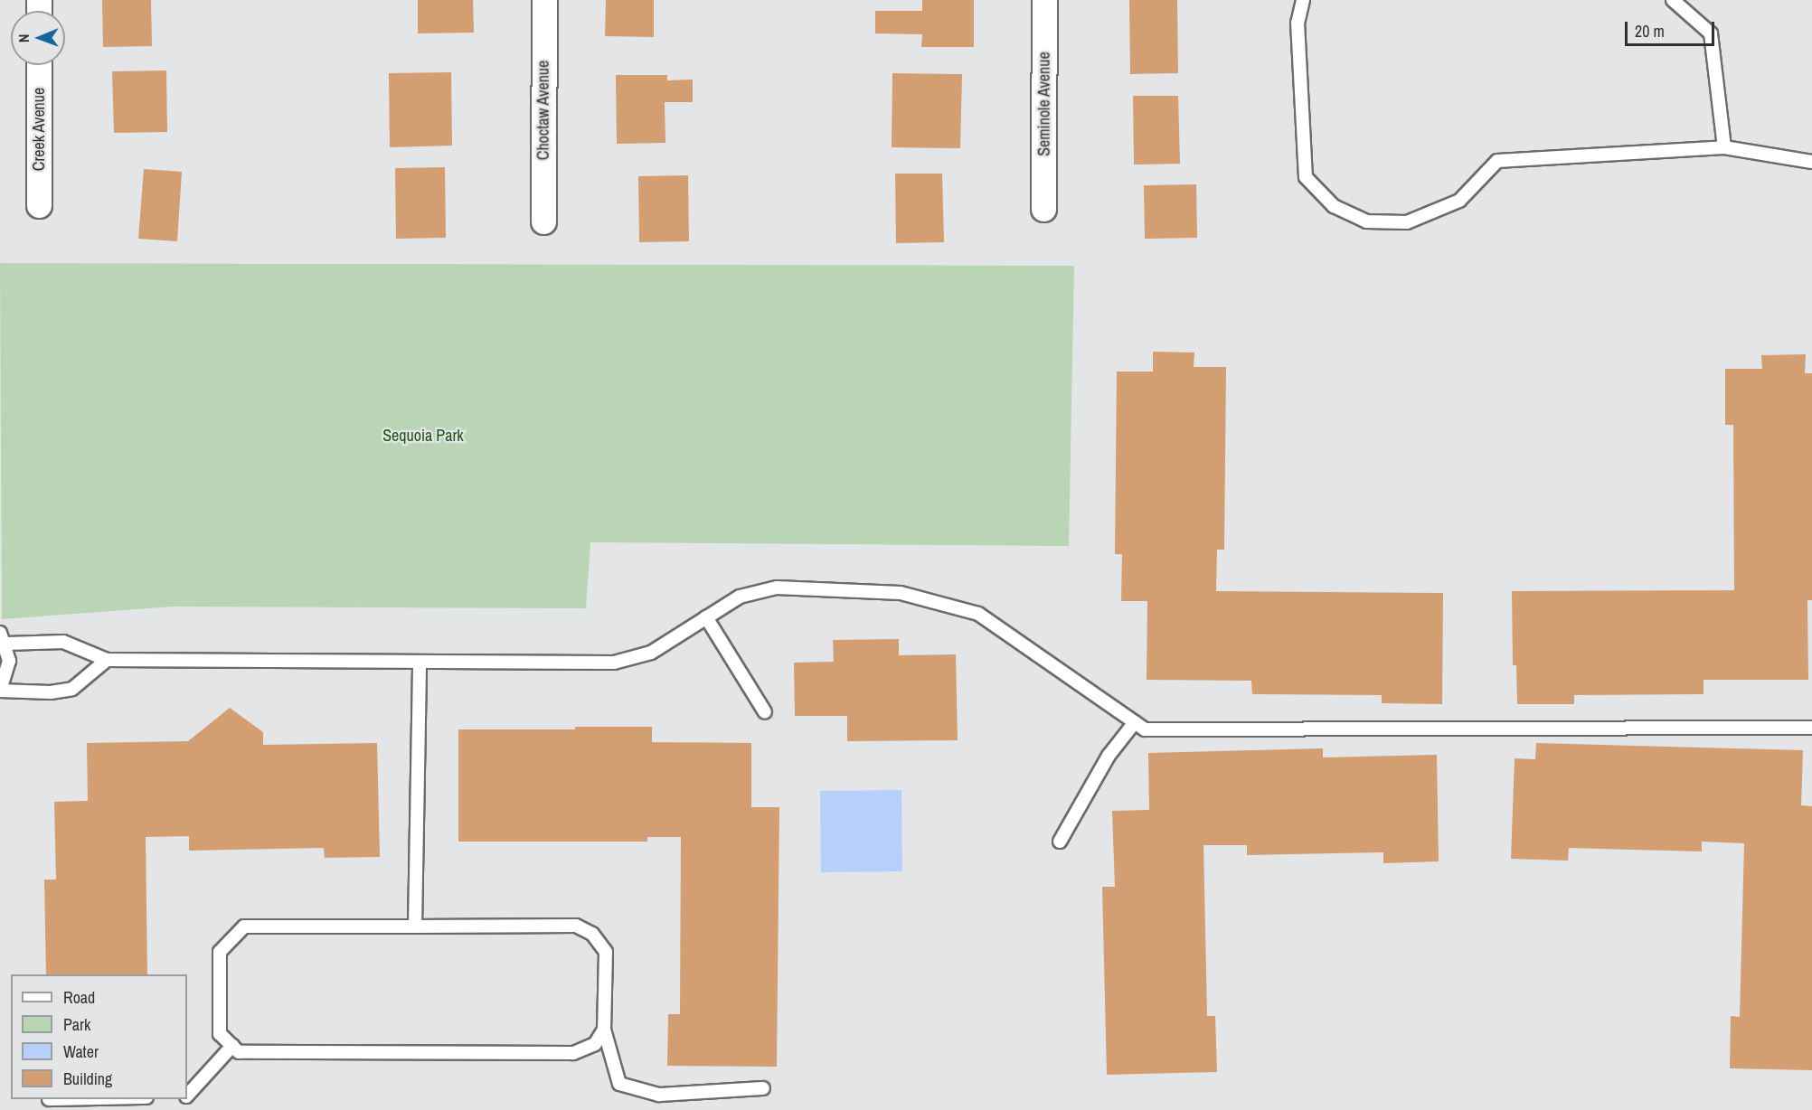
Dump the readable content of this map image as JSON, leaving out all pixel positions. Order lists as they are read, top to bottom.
{
  "streets": {
    "street": ["Seminole Avenue", "Choctaw Avenue", "Creek Avenue"]
  },
  "parks": ["Sequoia Park"],
  "legend": [
    "Road",
    "Park",
    "Water",
    "Building"
  ],
  "scale_bar": "20 m",
  "north": "left"
}
